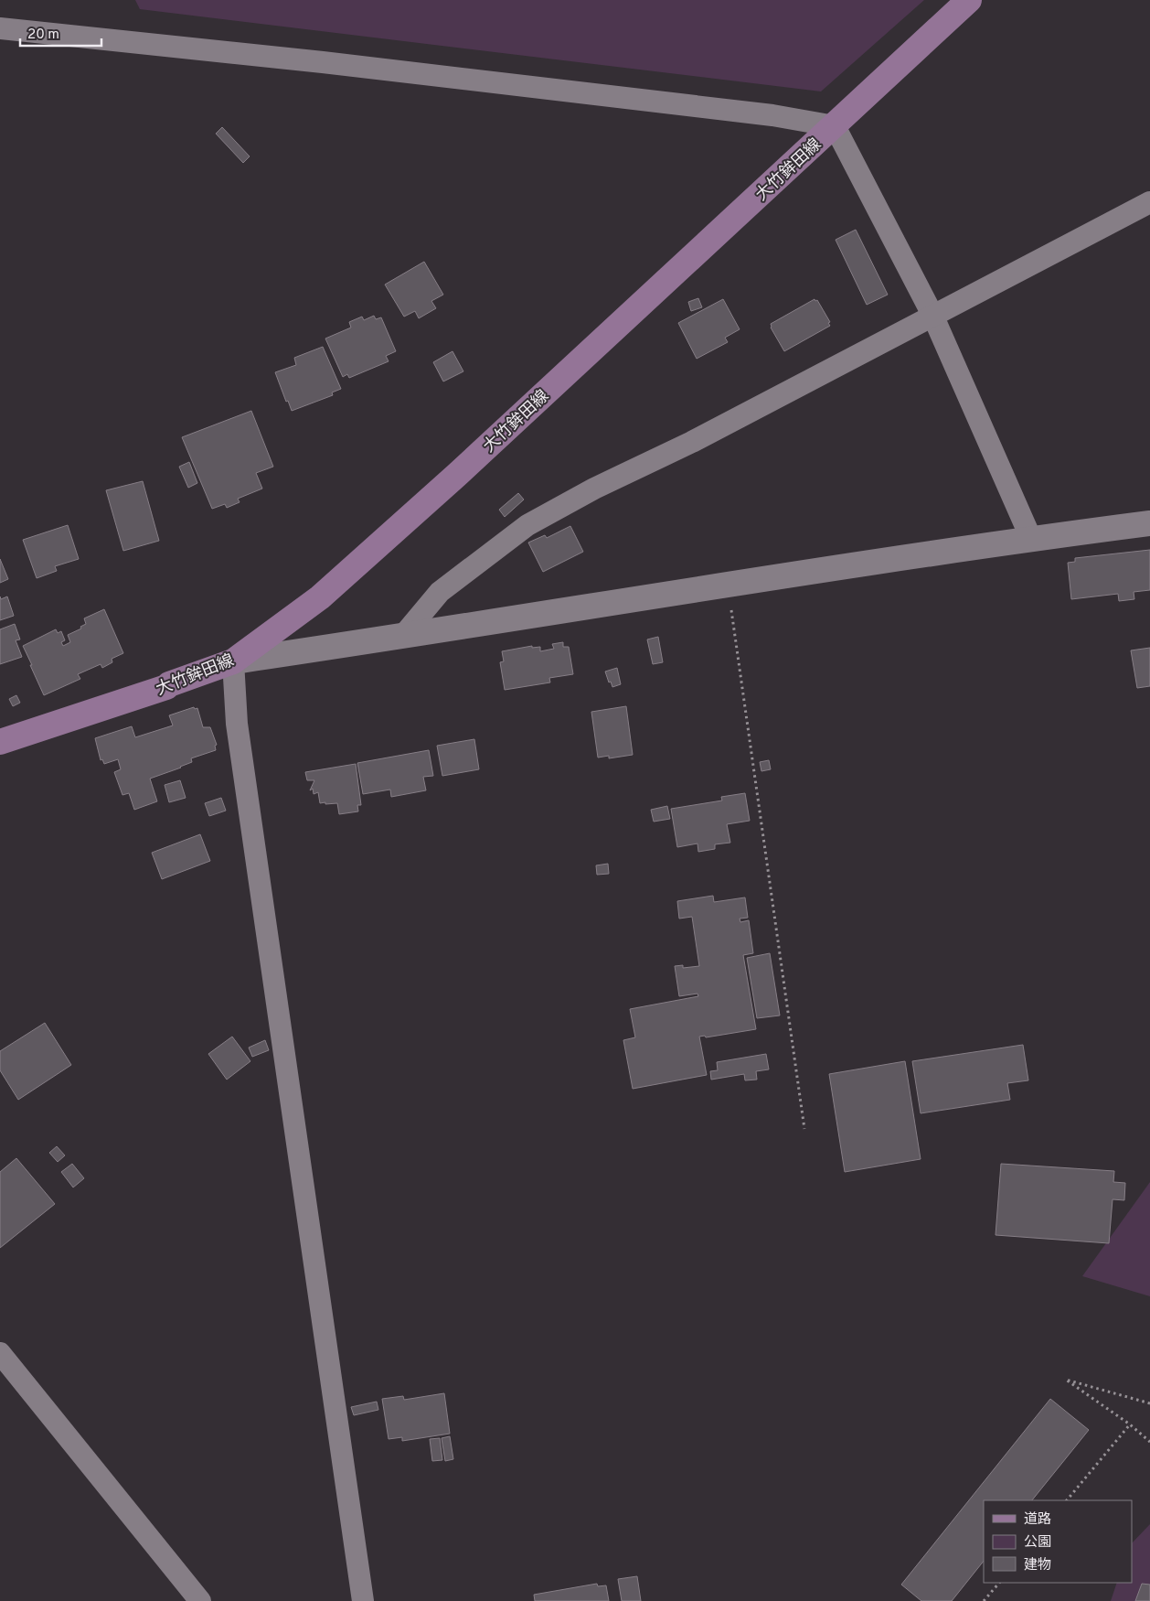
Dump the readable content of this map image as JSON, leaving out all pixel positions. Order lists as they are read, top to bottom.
{
  "streets": {
    "main road": ["大竹鉾田線"]
  },
  "legend": ["道路", "公園", "建物"],
  "scale_bar": "20 m"
}
